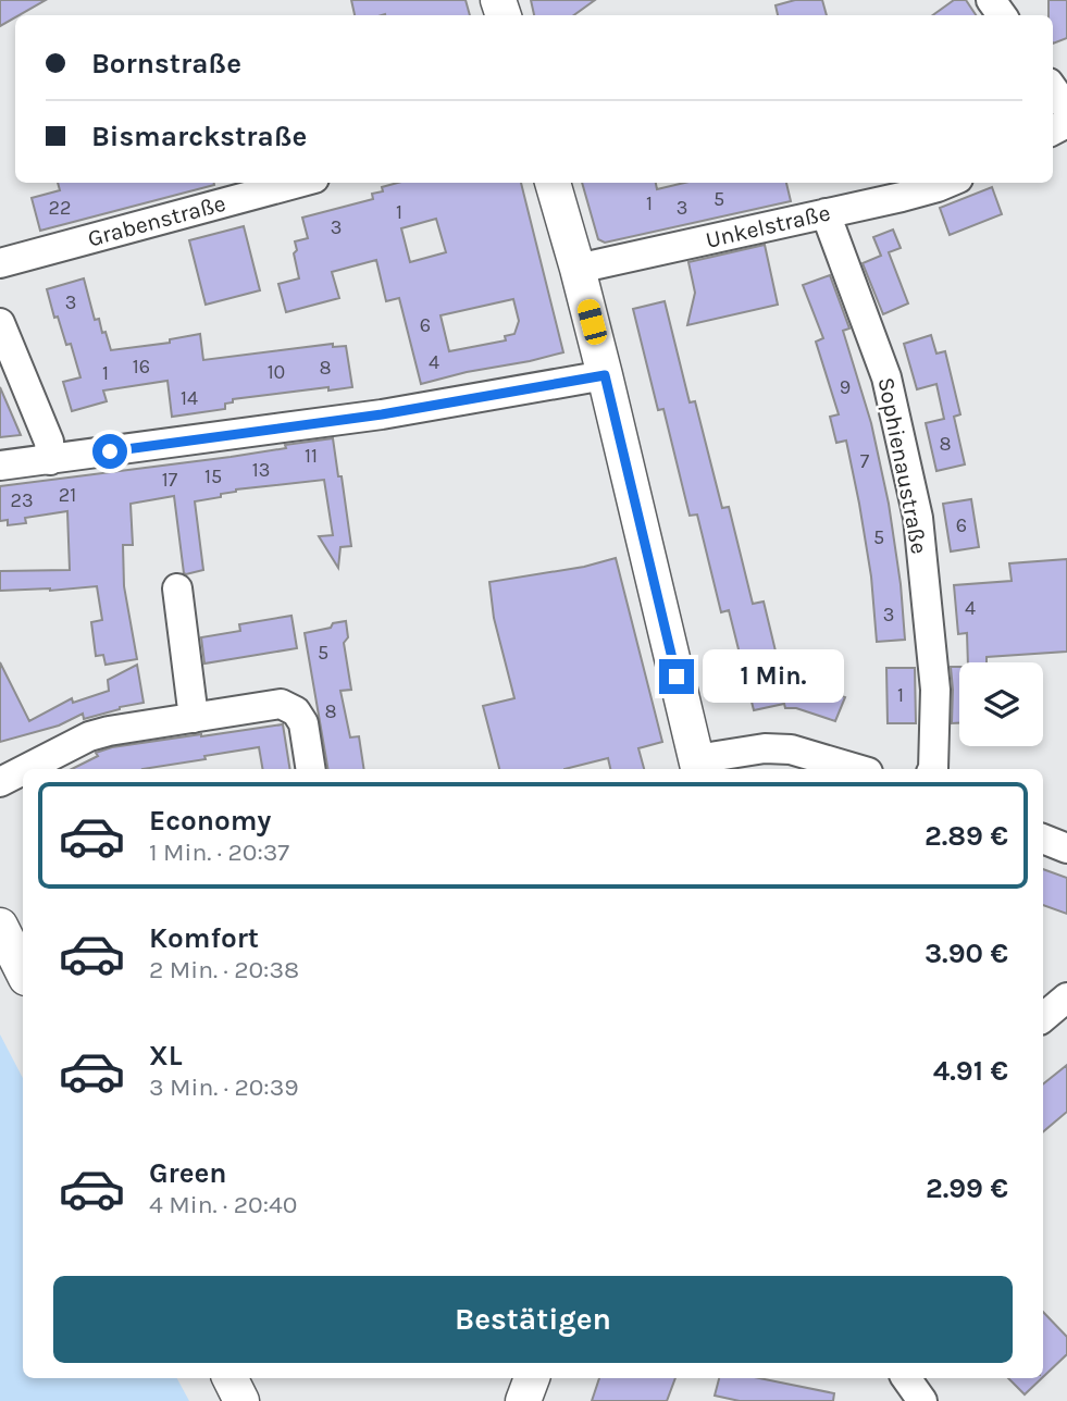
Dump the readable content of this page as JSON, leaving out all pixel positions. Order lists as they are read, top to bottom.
{
  "streets": {
    "street": ["Grabenstraße", "Unkelstraße", "Sophienaustraße"]
  },
  "crossings": [
    ["Unkelstraße", "Sophienaustraße"]
  ],
  "house_numbers": [
    "5",
    "1",
    "22",
    "3",
    "1",
    "3",
    "3",
    "6",
    "4",
    "16",
    "8",
    "10",
    "1",
    "9",
    "14",
    "8",
    "11",
    "7",
    "13",
    "15",
    "17",
    "21",
    "23",
    "6",
    "5",
    "4",
    "3",
    "5",
    "1",
    "8"
  ],
  "page": {
    "banner": ["Bornstraße", "Bismarckstraße"],
    "bubble": "1 Min.",
    "list": [
      {
        "name": "Economy",
        "note": "1 Min. · 20:37",
        "value": "2.89 €"
      },
      {
        "name": "Komfort",
        "note": "2 Min. · 20:38",
        "value": "3.90 €"
      },
      {
        "name": "XL",
        "note": "3 Min. · 20:39",
        "value": "4.91 €"
      },
      {
        "name": "Green",
        "note": "4 Min. · 20:40",
        "value": "2.99 €"
      }
    ],
    "buttons": "Bestätigen"
  }
}
